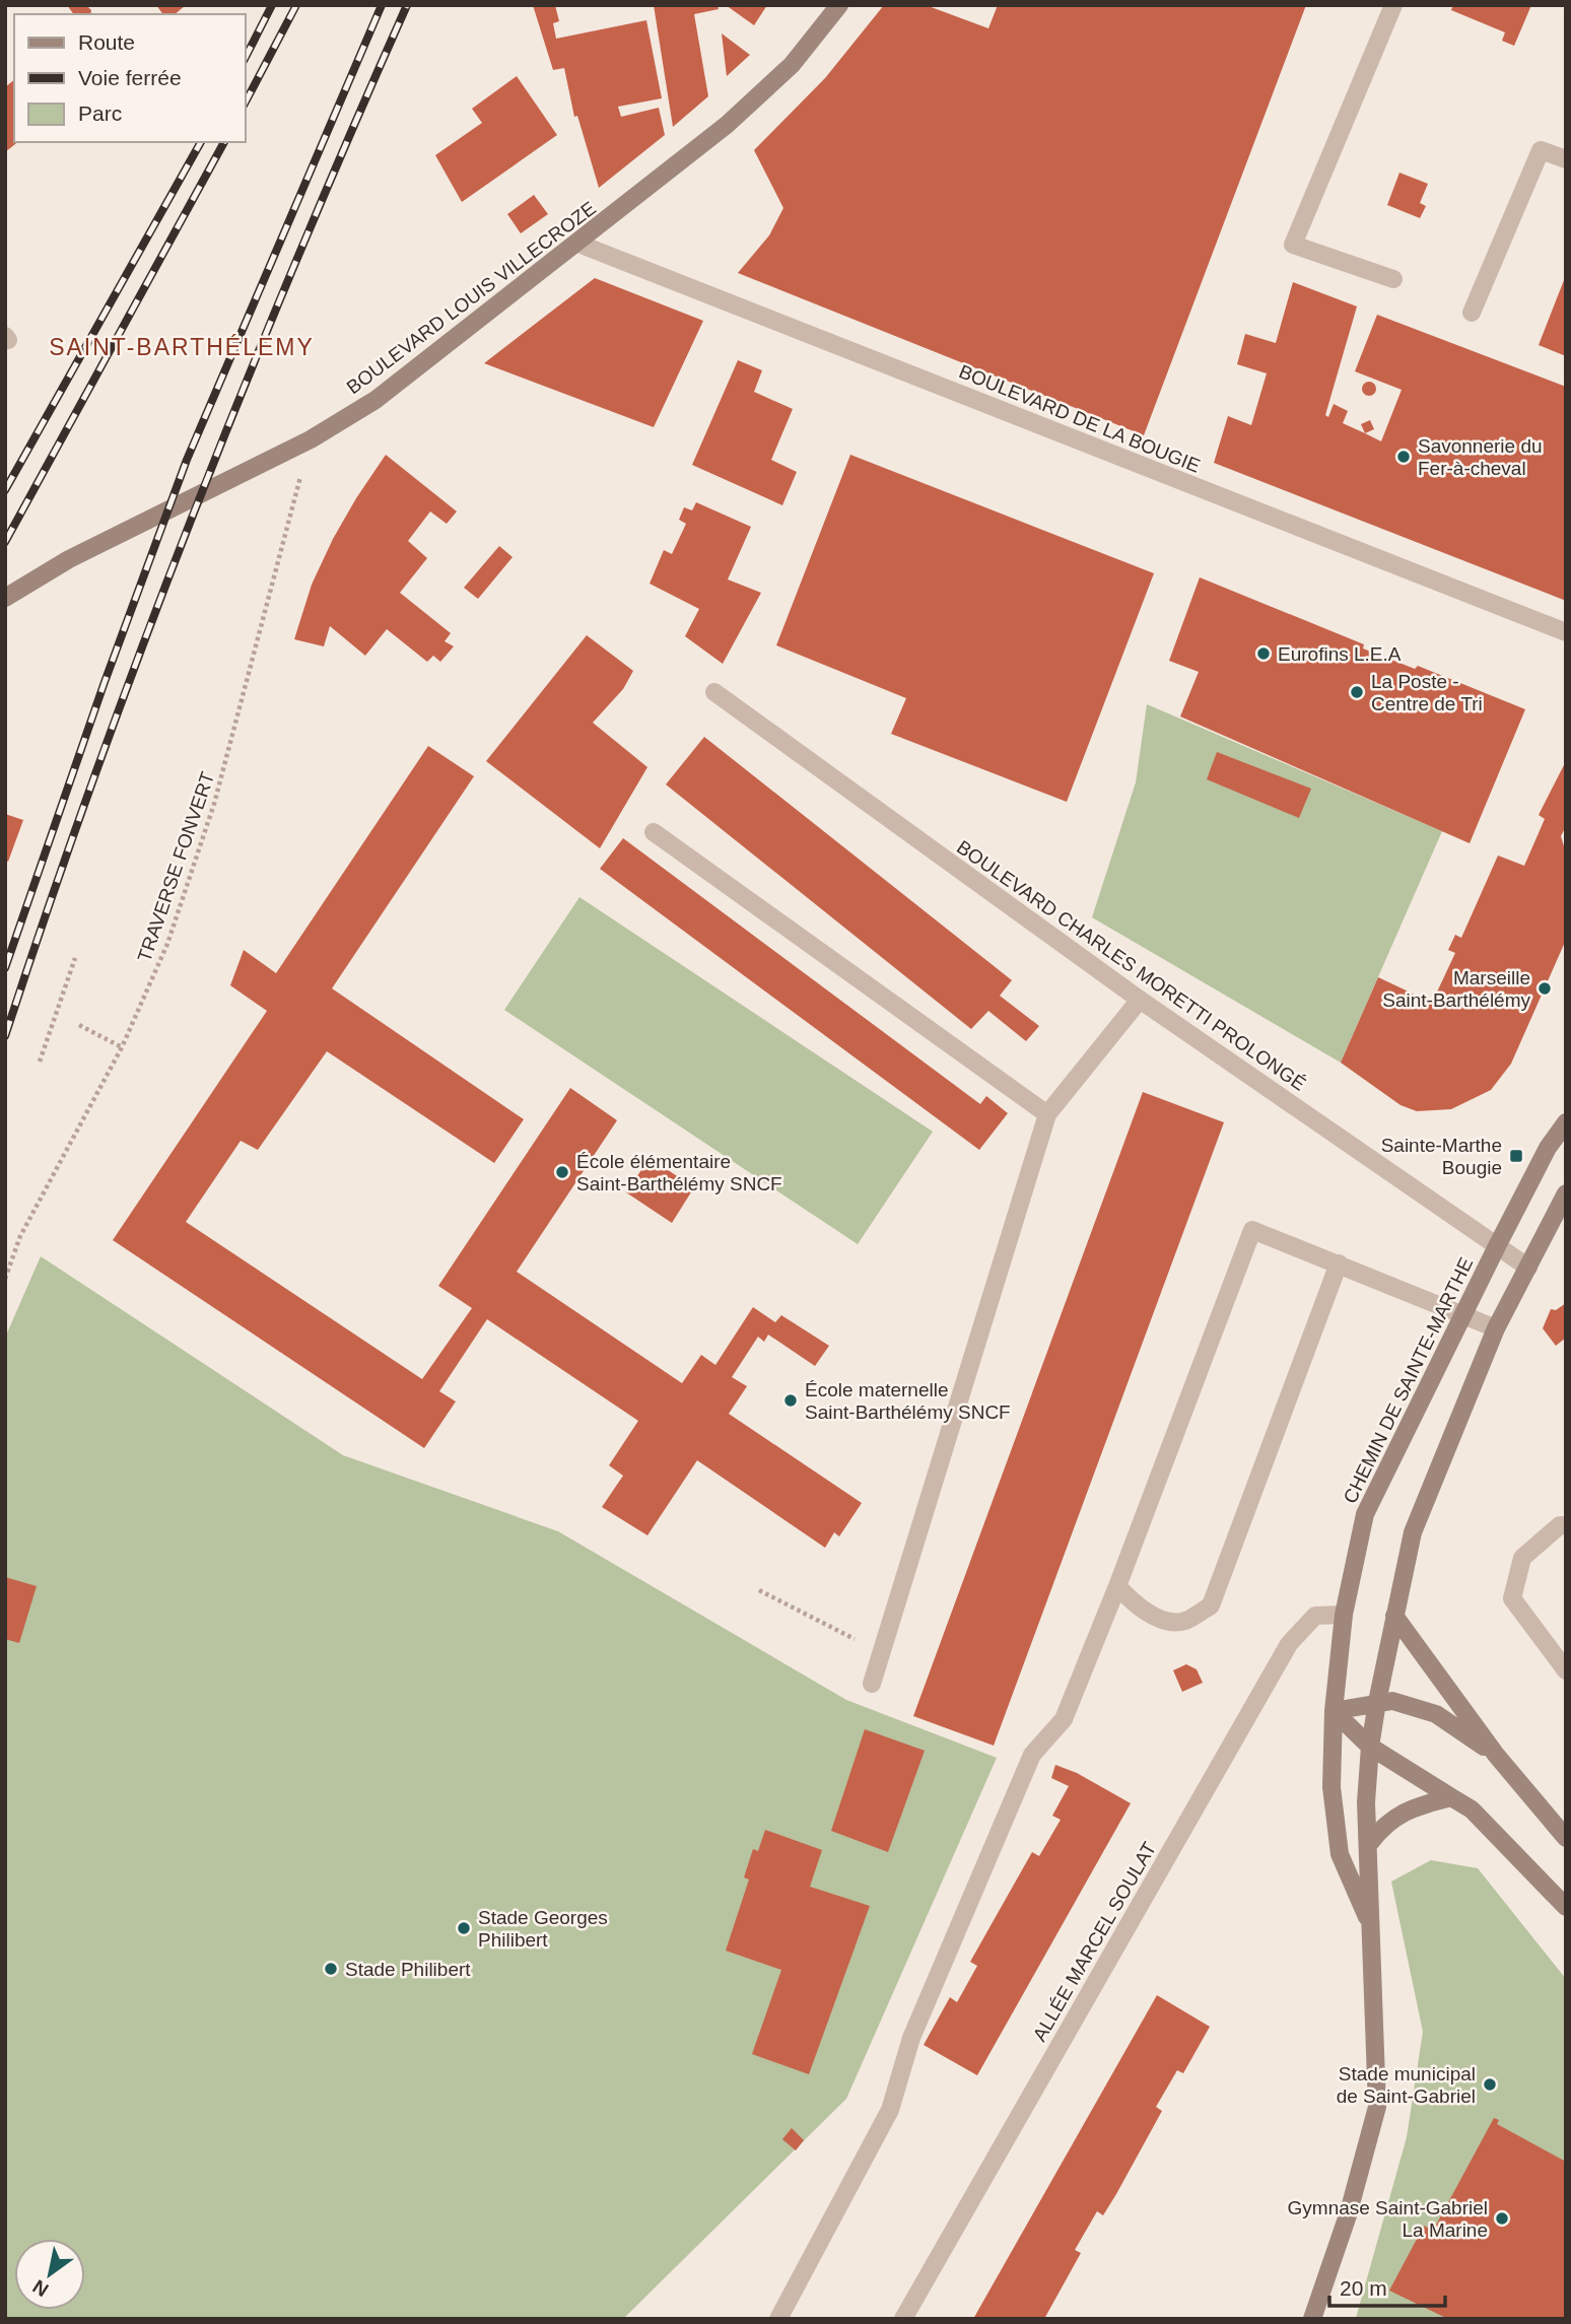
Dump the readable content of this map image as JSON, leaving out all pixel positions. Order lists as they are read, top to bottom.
{
  "streets": {
    "street": [
      "BOULEVARD LOUIS VILLECROZE",
      "BOULEVARD DE LA BOUGIE",
      "BOULEVARD CHARLES MORETTI PROLONGÉ",
      "CHEMIN DE SAINTE-MARTHE",
      "ALLÉE MARCEL SOULAT"
    ],
    "path": ["TRAVERSE FONVERT"]
  },
  "crossings": [
    ["BOULEVARD LOUIS VILLECROZE", "BOULEVARD DE LA BOUGIE"],
    ["BOULEVARD LOUIS VILLECROZE", "TRAVERSE FONVERT"],
    ["BOULEVARD CHARLES MORETTI PROLONGÉ", "CHEMIN DE SAINTE-MARTHE"],
    ["CHEMIN DE SAINTE-MARTHE", "ALLÉE MARCEL SOULAT"]
  ],
  "districts": ["SAINT-BARTHÉLEMY"],
  "places": {
    "other": [
      "Savonnerie du Fer-à-cheval",
      "Eurofins L.E.A",
      "La Poste - Centre de Tri",
      "Marseille Saint-Barthélémy",
      "École élémentaire Saint-Barthélémy SNCF",
      "École maternelle Saint-Barthélémy SNCF",
      "Stade Georges Philibert",
      "Stade Philibert",
      "Stade municipal de Saint-Gabriel",
      "Gymnase Saint-Gabriel La Marine"
    ],
    "transit": ["Sainte-Marthe Bougie"]
  },
  "legend": ["Route", "Voie ferrée", "Parc"],
  "scale_bar": "20 m",
  "north": "bottom left"
}
